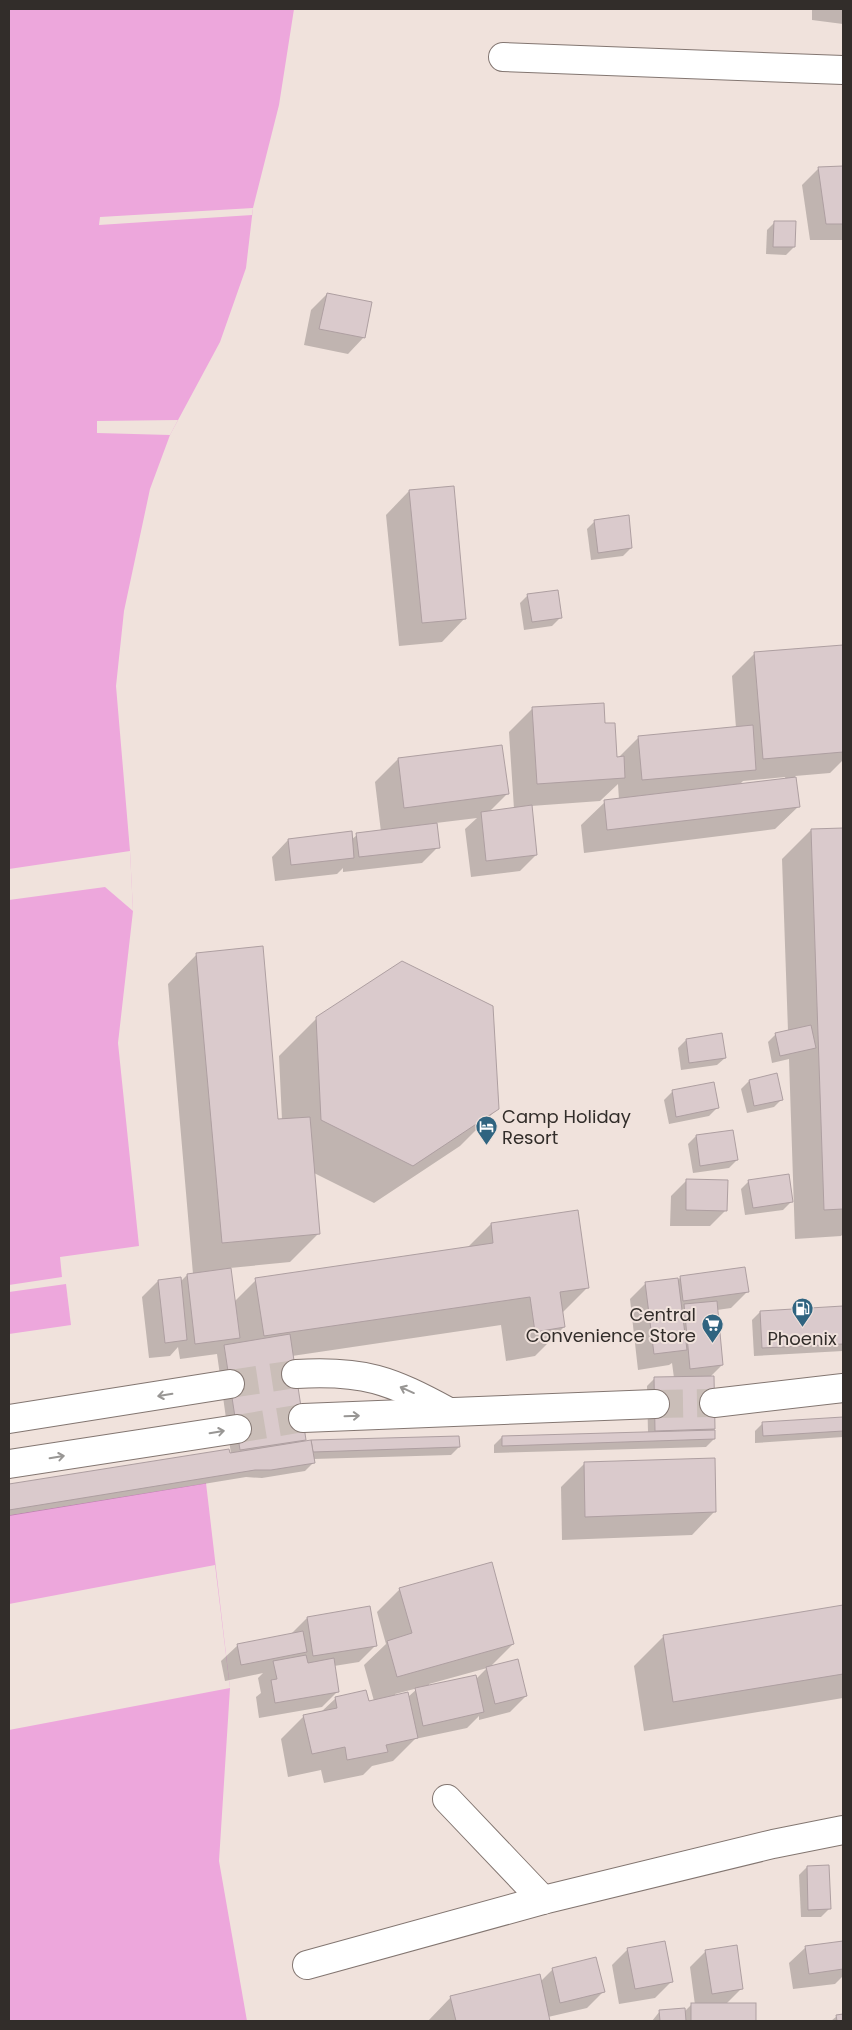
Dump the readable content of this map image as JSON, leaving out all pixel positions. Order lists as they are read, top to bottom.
{
  "places": {
    "hotel": ["Camp Holiday Resort"],
    "fuel station": ["Phoenix"],
    "supermarket": ["Central Convenience Store"]
  }
}
